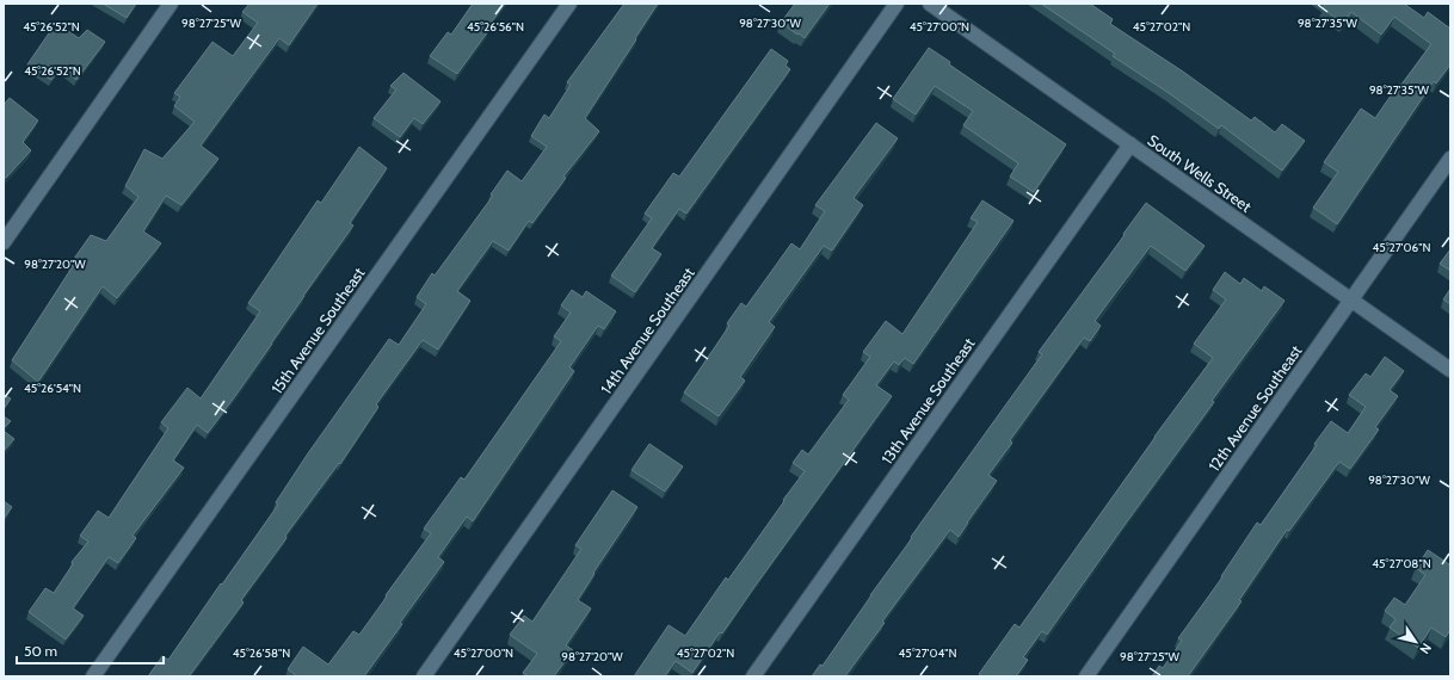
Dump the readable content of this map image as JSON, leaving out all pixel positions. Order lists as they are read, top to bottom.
{
  "streets": {
    "street": [
      "South Wells Street",
      "15th Avenue Southeast",
      "14th Avenue Southeast",
      "13th Avenue Southeast",
      "12th Avenue Southeast"
    ]
  },
  "crossings": [
    ["South Wells Street", "13th Avenue Southeast"],
    ["South Wells Street", "12th Avenue Southeast"]
  ],
  "scale_bar": "50 m",
  "north": "bottom right",
  "coordinates": [
    "98°27'25\"W",
    "98°27'30\"W",
    "98°27'35\"W",
    "45°26'52\"N",
    "45°26'56\"N",
    "45°27'00\"N",
    "45°27'02\"N",
    "45°27'06\"N",
    "98°27'20\"W",
    "45°26'54\"N",
    "45°27'08\"N",
    "45°26'58\"N",
    "45°27'04\"N"
  ]
}
